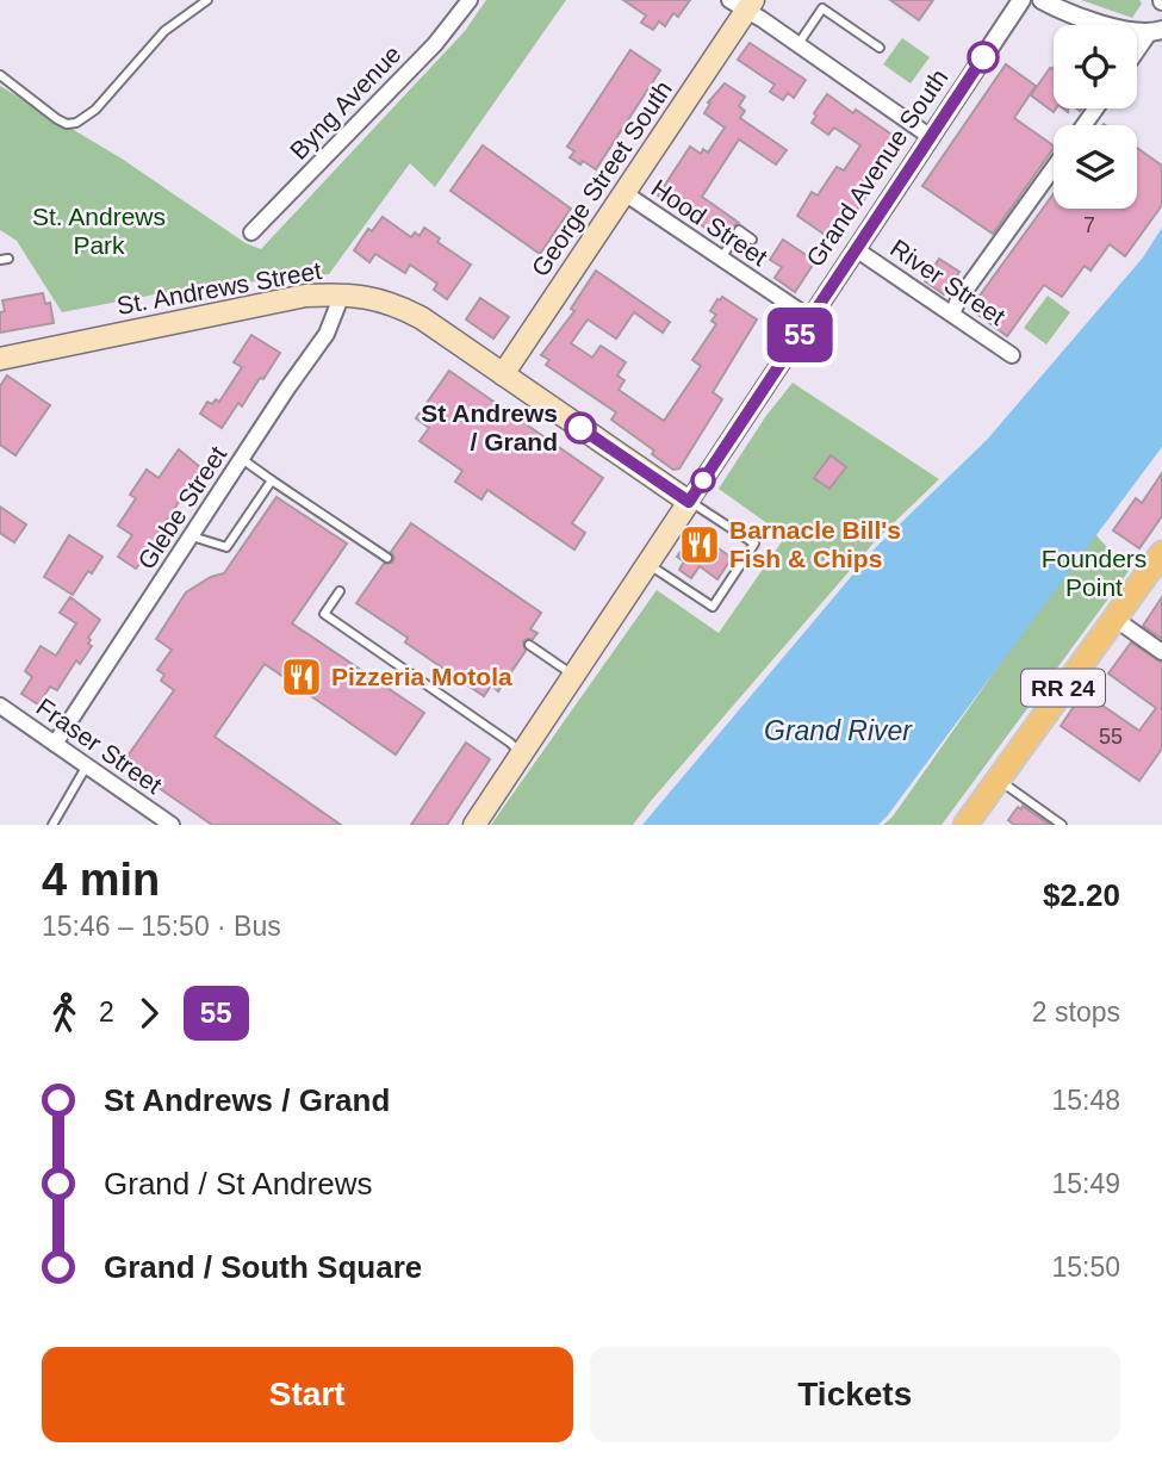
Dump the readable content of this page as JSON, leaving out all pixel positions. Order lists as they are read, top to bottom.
{
  "streets": {
    "main road": [
      "Grand Avenue South",
      "George Street South",
      "St. Andrews Street",
      "RR 24"
    ],
    "street": [
      "Byng Avenue",
      "Hood Street",
      "River Street",
      "Glebe Street",
      "Fraser Street"
    ]
  },
  "crossings": [
    ["Grand Avenue South", "Hood Street"],
    ["Grand Avenue South", "River Street"],
    ["Grand Avenue South", "St. Andrews Street"],
    ["George Street South", "Hood Street"],
    ["George Street South", "St. Andrews Street"],
    ["St. Andrews Street", "Glebe Street"],
    ["Glebe Street", "Fraser Street"]
  ],
  "water": ["Grand River"],
  "parks": ["St. Andrews Park", "Founders Point"],
  "places": {
    "other": ["St Andrews / Grand"],
    "restaurant": ["Barnacle Bill's Fish & Chips", "Pizzeria Motola"]
  },
  "lines": ["bus line 55"],
  "house_numbers": ["7", "55"],
  "page": {
    "on_map": "55",
    "heading": ["4 min", "15:46 – 15:50 · Bus", "$2.20"],
    "legs": ["2", "55", "2 stops"],
    "list": [
      {
        "name": "St Andrews / Grand",
        "value": "15:48"
      },
      {
        "name": "Grand / St Andrews",
        "value": "15:49"
      },
      {
        "name": "Grand / South Square",
        "value": "15:50"
      }
    ],
    "buttons": ["Start", "Tickets"]
  }
}
